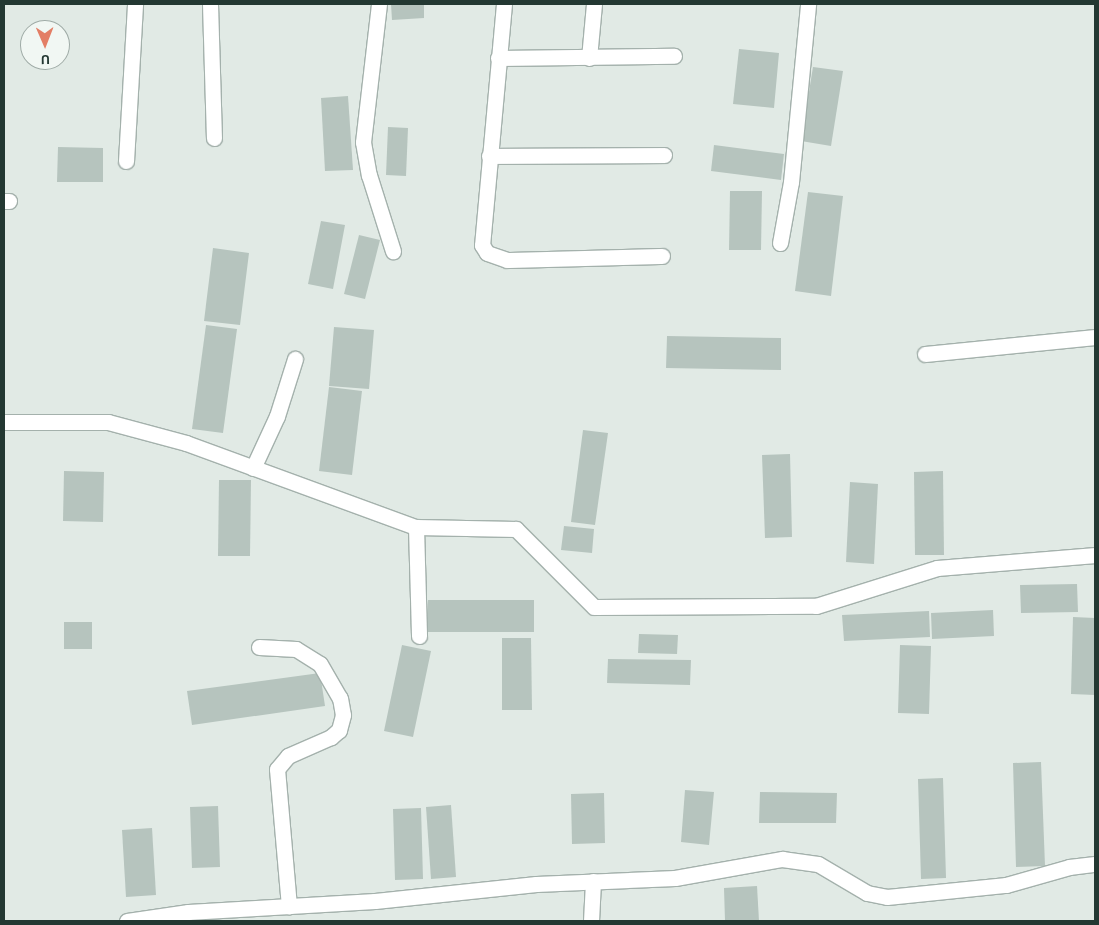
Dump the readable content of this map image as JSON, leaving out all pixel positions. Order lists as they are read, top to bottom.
{
  "north": "bottom"
}
